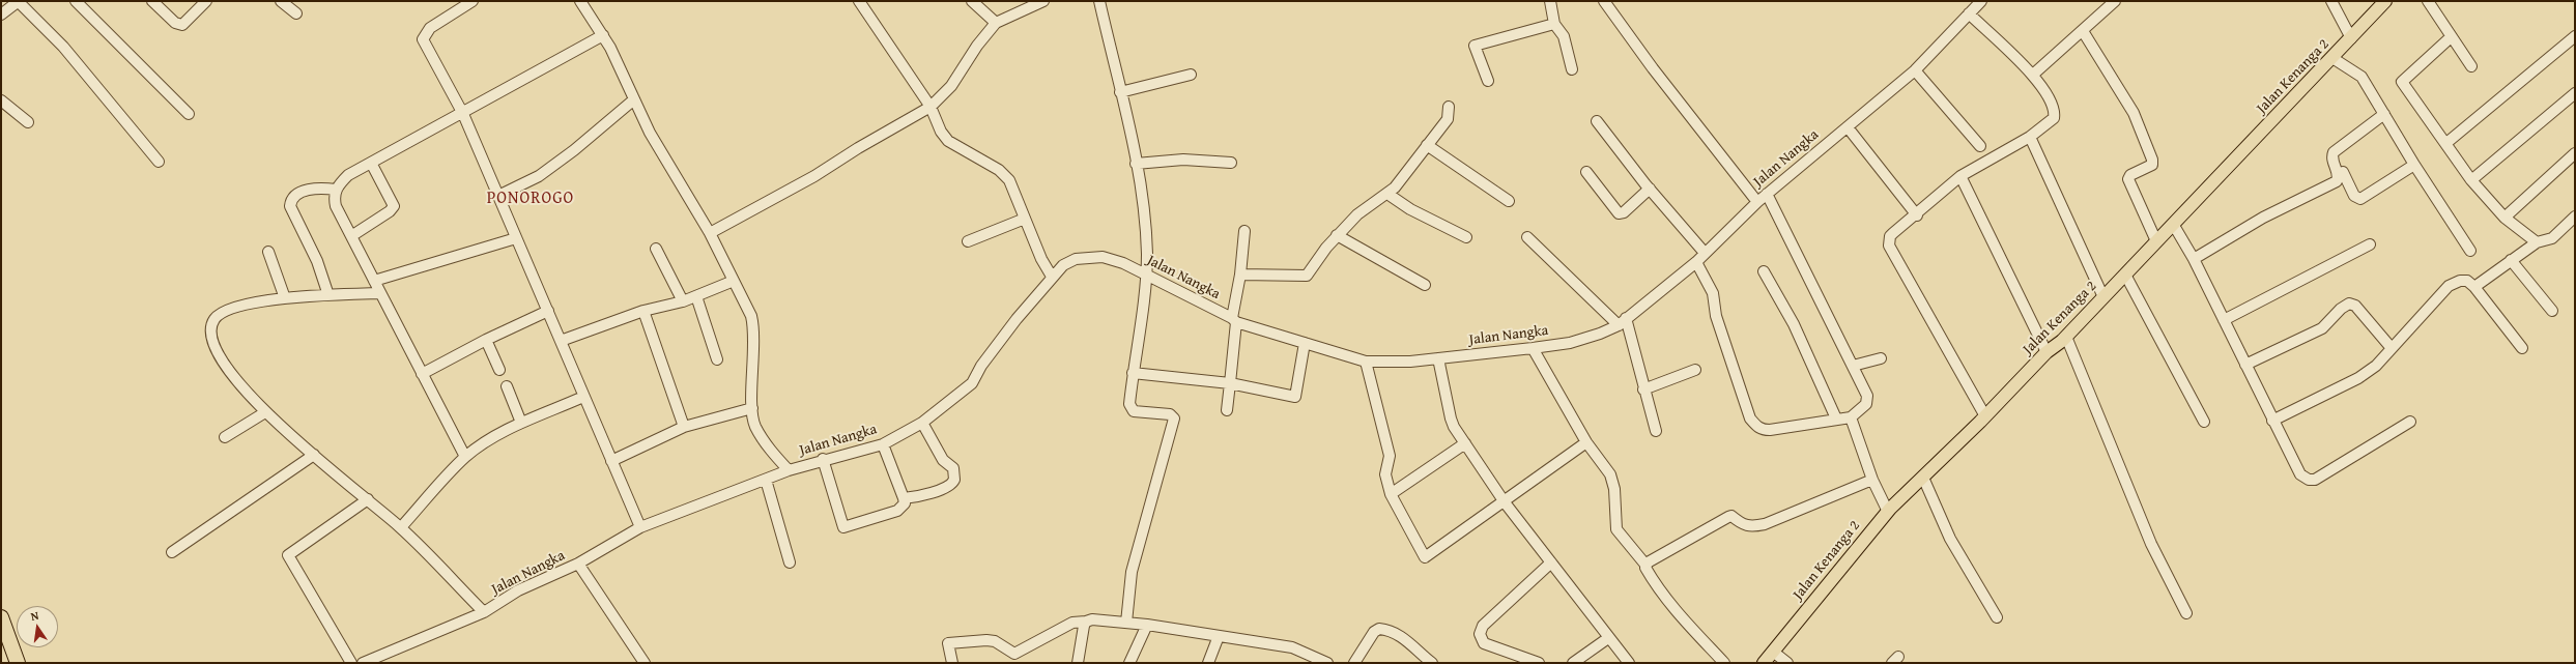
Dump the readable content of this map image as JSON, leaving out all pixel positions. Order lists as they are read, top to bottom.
{
  "streets": {
    "main road": ["Jalan Kenanga 2"],
    "street": ["Jalan Nangka"]
  },
  "districts": ["PONOROGO"],
  "north": "top"
}
